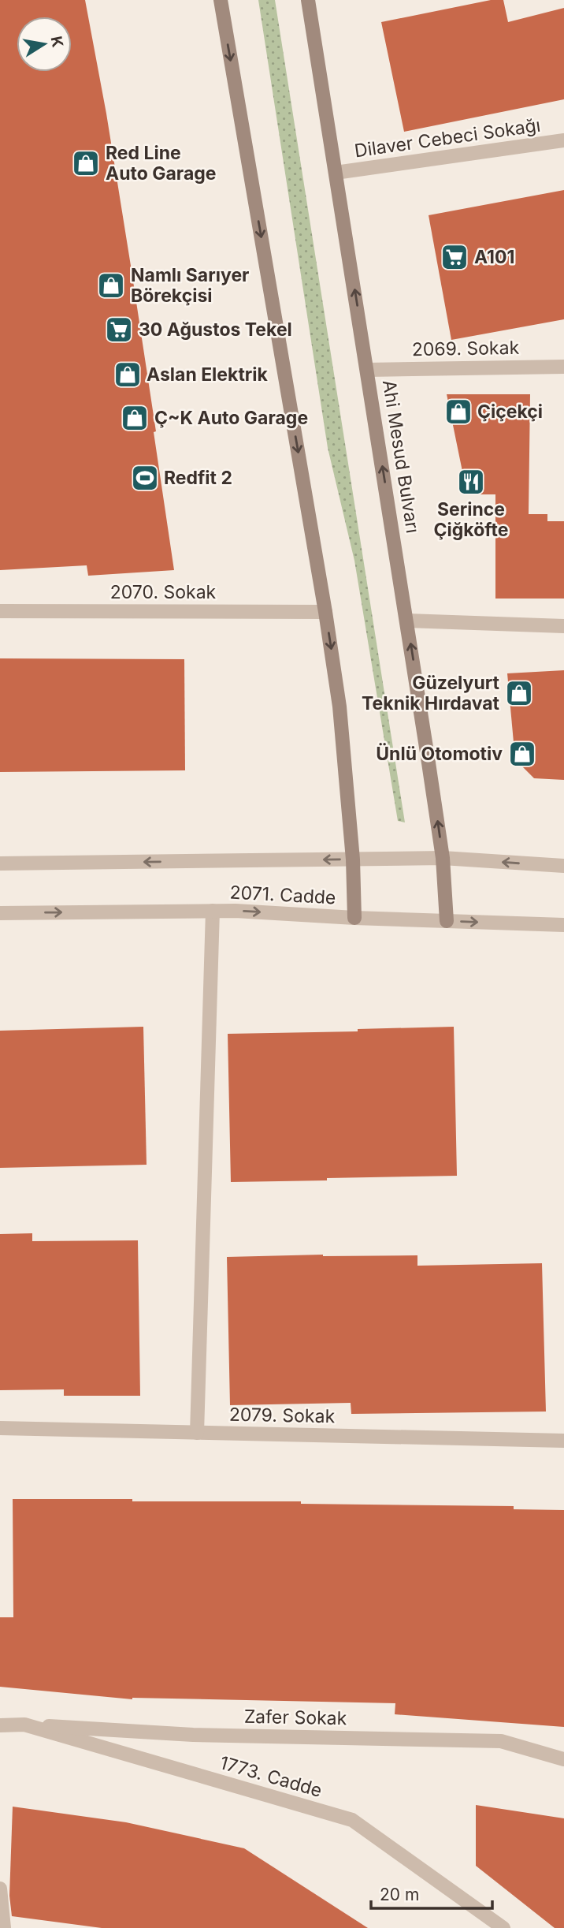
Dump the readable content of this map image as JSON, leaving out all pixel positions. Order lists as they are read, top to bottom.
{
  "streets": {
    "main road": ["Ahi Mesud Bulvarı"],
    "street": [
      "Dilaver Cebeci Sokağı",
      "2069. Sokak",
      "2070. Sokak",
      "2071. Cadde",
      "2079. Sokak",
      "Zafer Sokak",
      "1773. Cadde"
    ]
  },
  "crossings": [
    ["Dilaver Cebeci Sokağı", "Ahi Mesud Bulvarı"],
    ["2069. Sokak", "Ahi Mesud Bulvarı"],
    ["Ahi Mesud Bulvarı", "2071. Cadde"],
    ["Zafer Sokak", "1773. Cadde"]
  ],
  "places": {
    "shop": [
      "Red Line Auto Garage",
      "Namlı Sarıyer Börekçisi",
      "Aslan Elektrik",
      "Çiçekçi",
      "Ç~K Auto Garage",
      "Güzelyurt Teknik Hırdavat",
      "Ünlü Otomotiv"
    ],
    "supermarket": ["A101", "30 Ağustos Tekel"],
    "sports": ["Redfit 2"],
    "restaurant": ["Serince Çiğköfte"]
  },
  "scale_bar": "20 m",
  "north": "right"
}
